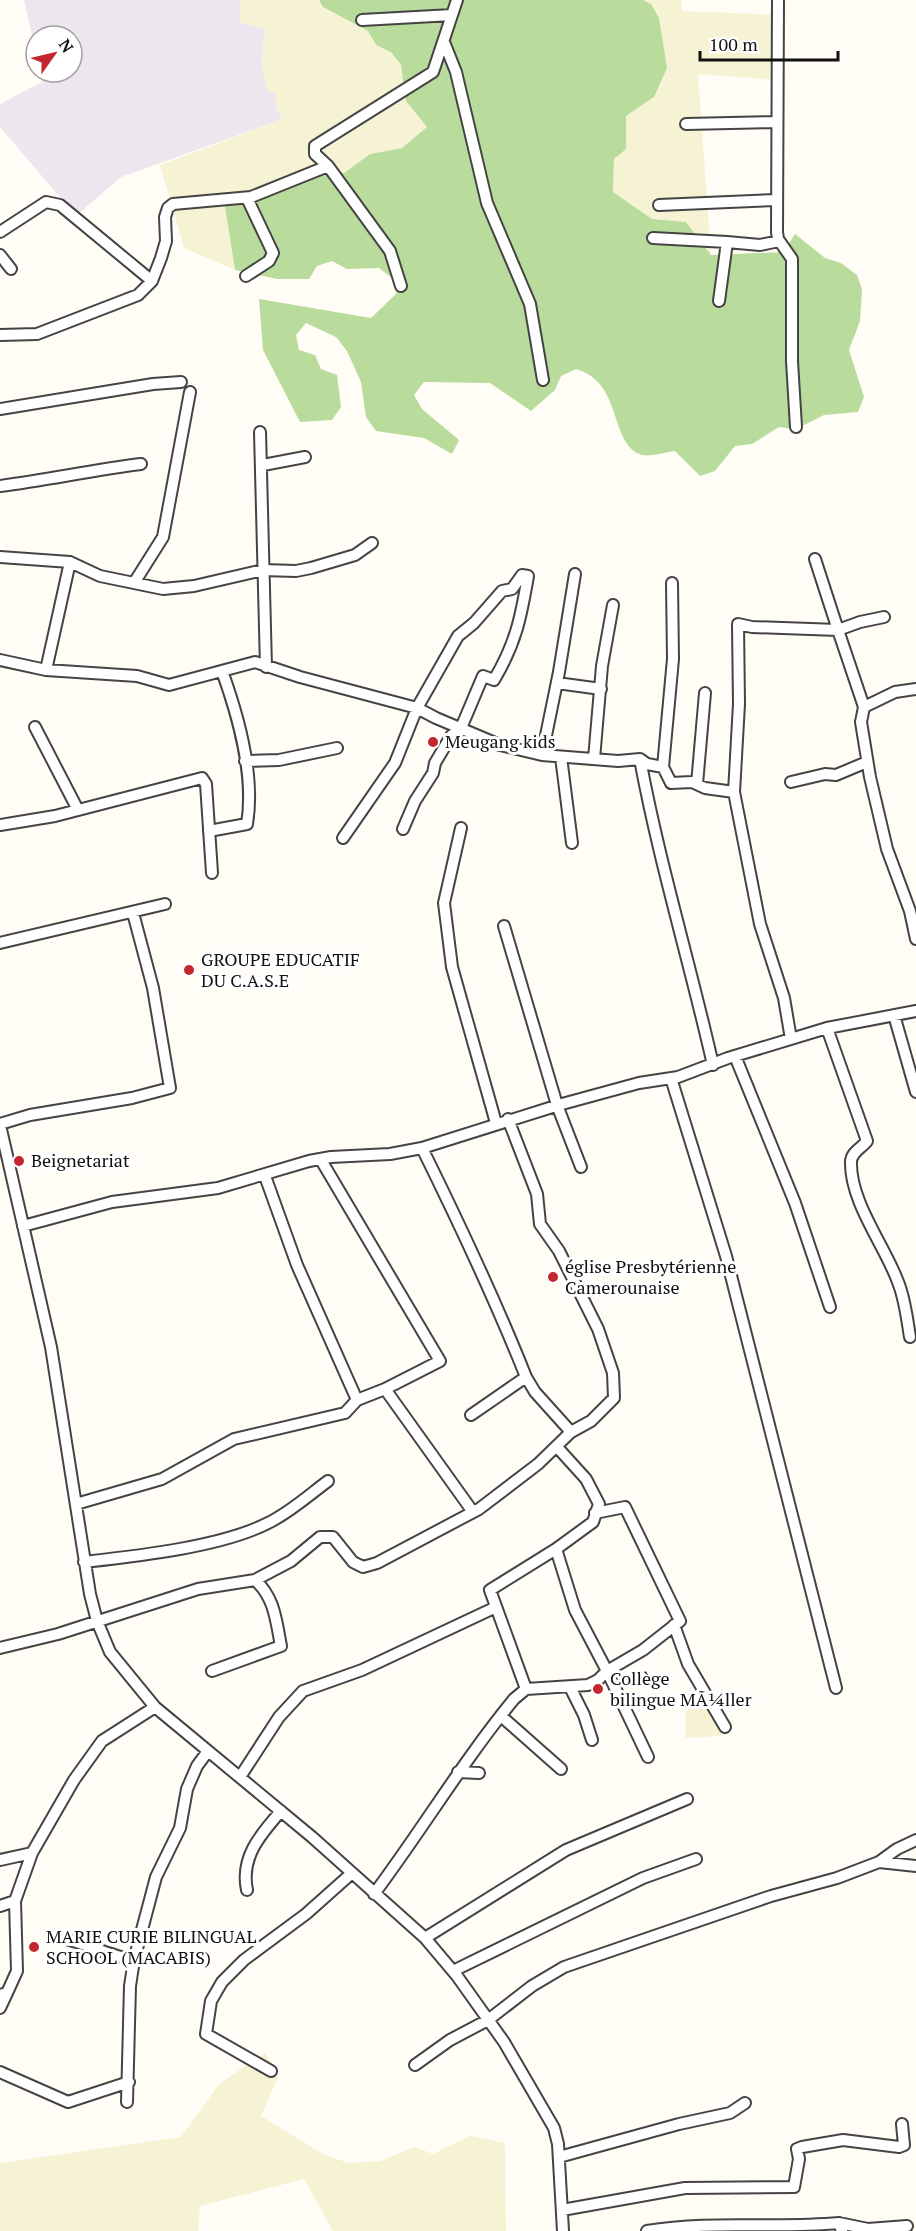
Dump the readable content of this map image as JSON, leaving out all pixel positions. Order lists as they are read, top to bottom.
{
  "places": [
    "Meugang kids",
    "GROUPE EDUCATIF DU C.A.S.E",
    "Beignetariat",
    "église Presbytérienne Camerounaise",
    "Collège bilingue MÃ¼ller",
    "MARIE CURIE BILINGUAL SCHOOL (MACABIS)"
  ],
  "scale_bar": "100 m",
  "north": "top right"
}
